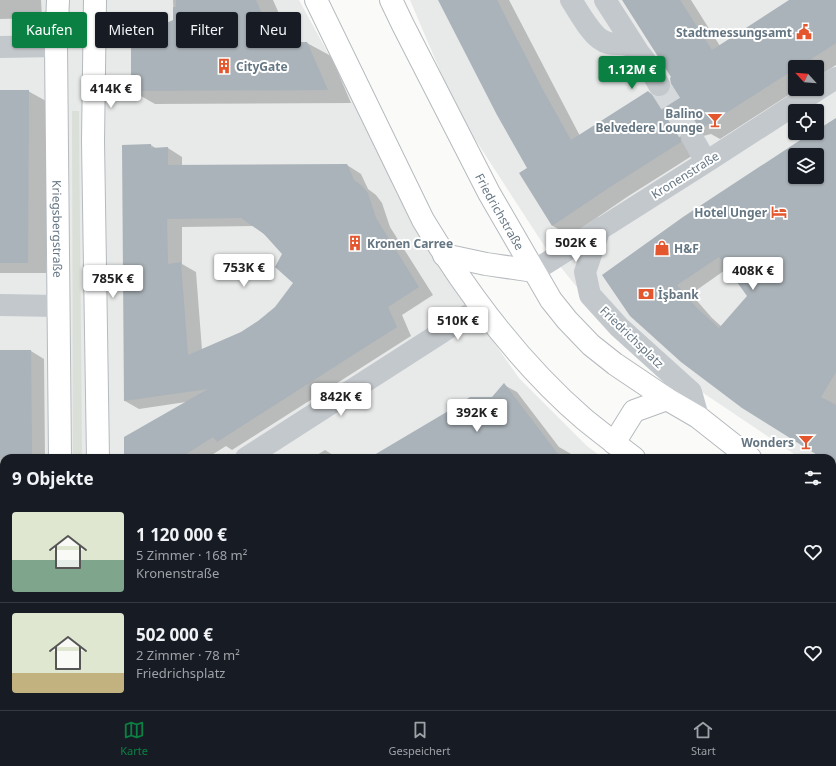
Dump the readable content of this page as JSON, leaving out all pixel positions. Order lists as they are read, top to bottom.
{
  "streets": {
    "main road": ["Friedrichstraße", "Kriegsbergstraße"],
    "street": ["Kronenstraße", "Friedrichsplatz"]
  },
  "crossings": [
    ["Kronenstraße", "Friedrichstraße"],
    ["Kronenstraße", "Friedrichsplatz"],
    ["Friedrichstraße", "Friedrichsplatz"]
  ],
  "places": {
    "public building": ["Stadtmessungsamt"],
    "building": ["CityGate", "Kronen Carree"],
    "bar": ["Balino Belvedere Lounge", "Wonders"],
    "hotel": ["Hotel Unger"],
    "shop": ["H&F"],
    "bank": ["İşbank"]
  },
  "north": "top left",
  "page": {
    "chip": [
      "Kaufen",
      "Mieten",
      "Filter",
      "Neu"
    ],
    "price": [
      "1.12M €",
      "414K €",
      "502K €",
      "753K €",
      "408K €",
      "785K €",
      "510K €",
      "842K €",
      "392K €"
    ],
    "heading": "9 Objekte",
    "list": [
      {
        "name": "1 120 000 €",
        "note": "5 Zimmer · 168 m² · Kronenstraße"
      },
      {
        "name": "502 000 €",
        "note": "2 Zimmer · 78 m² · Friedrichsplatz"
      }
    ],
    "tabs": ["Karte", "Gespeichert", "Start"]
  }
}
